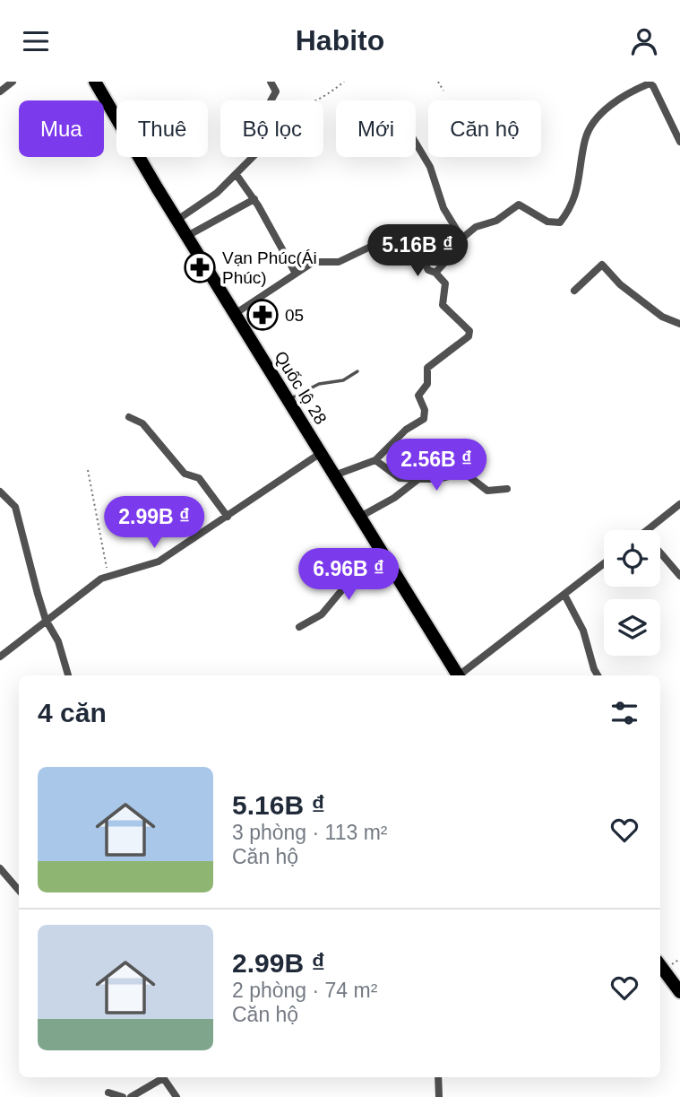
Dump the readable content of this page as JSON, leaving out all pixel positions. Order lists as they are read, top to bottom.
{
  "streets": {
    "highway": ["Quốc lộ 28"]
  },
  "places": {
    "pharmacy": ["Vạn Phúc(Ái Phúc)", "05"]
  },
  "page": {
    "header": "Habito",
    "chip": [
      "Mua",
      "Thuê",
      "Bộ lọc",
      "Mới",
      "Căn hộ"
    ],
    "price": [
      "5.16B ₫",
      "2.56B ₫",
      "2.99B ₫",
      "6.96B ₫"
    ],
    "heading": "4 căn",
    "list": [
      {
        "name": "5.16B ₫",
        "note": "3 phòng · 113 m² · Căn hộ"
      },
      {
        "name": "2.99B ₫",
        "note": "2 phòng · 74 m² · Căn hộ"
      }
    ]
  }
}
